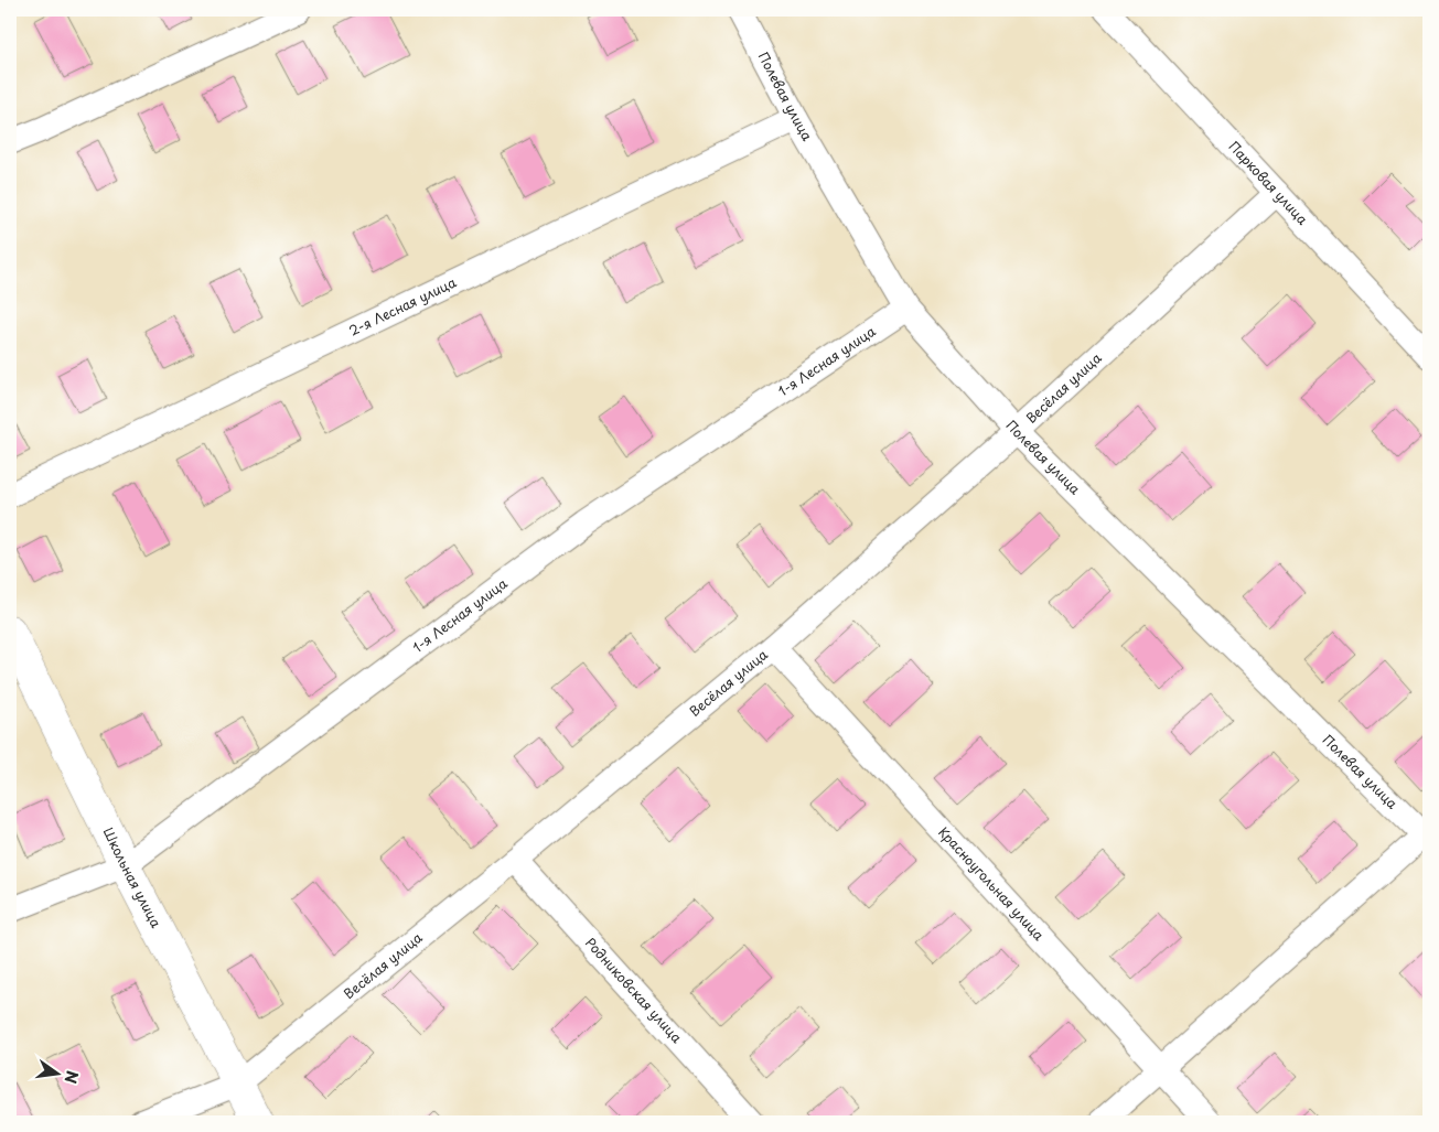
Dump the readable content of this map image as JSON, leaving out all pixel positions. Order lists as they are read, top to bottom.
{
  "streets": {
    "street": [
      "Полевая улица",
      "Парковая улица",
      "2-я Лесная улица",
      "1-я Лесная улица",
      "Весёлая улица",
      "Школьная улица",
      "Красноугольная улица",
      "Родниковская улица"
    ]
  },
  "crossings": [
    ["Полевая улица", "2-я Лесная улица"],
    ["Полевая улица", "1-я Лесная улица"],
    ["Полевая улица", "Весёлая улица"],
    ["Парковая улица", "Весёлая улица"],
    ["1-я Лесная улица", "Школьная улица"],
    ["Весёлая улица", "Школьная улица"],
    ["Весёлая улица", "Красноугольная улица"],
    ["Весёлая улица", "Родниковская улица"]
  ],
  "north": "right"
}
